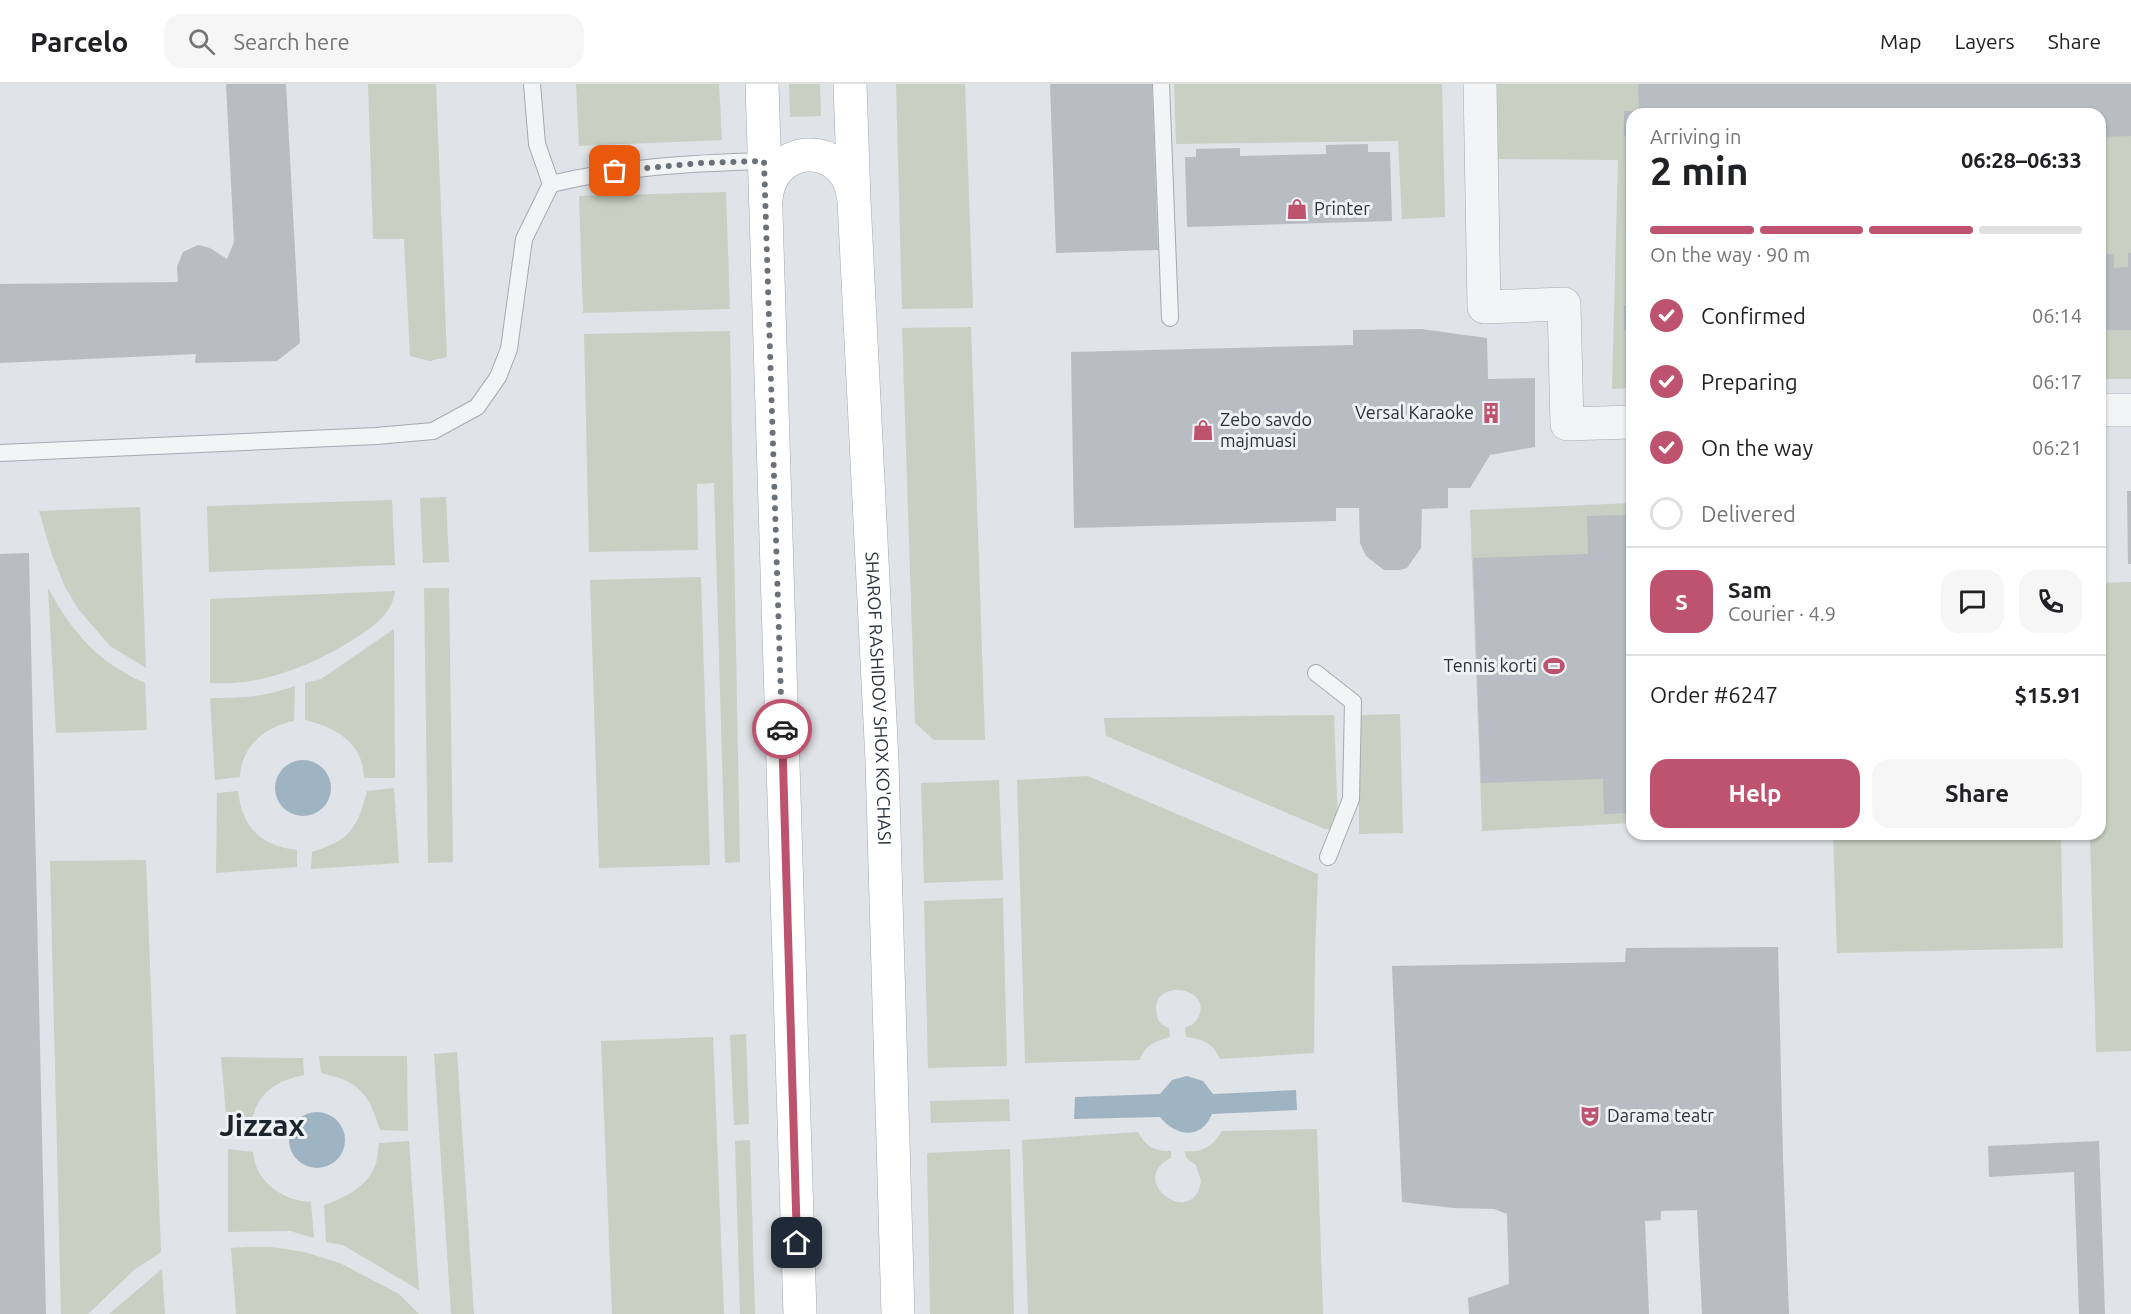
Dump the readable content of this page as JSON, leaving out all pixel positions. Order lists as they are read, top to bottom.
{
  "streets": {
    "main road": ["SHAROF RASHIDOV SHOX KO'CHASI"]
  },
  "districts": ["Jizzax"],
  "places": {
    "shop": ["Printer", "Zebo savdo majmuasi"],
    "building": ["Versal Karaoke"],
    "sports": ["Tennis korti"],
    "theatre": ["Darama teatr"]
  },
  "page": {
    "header": "Parcelo",
    "search": "Search here",
    "nav": ["Map", "Layers", "Share"],
    "heading": ["2 min", "Arriving in", "06:28–06:33"],
    "panel": [
      "Sam",
      "Courier · 4.9",
      "Order #6247",
      "$15.91"
    ],
    "bar": "On the way · 90 m",
    "list": [
      ["Confirmed", "06:14"],
      ["Preparing", "06:17"],
      ["On the way", "06:21"],
      "Delivered"
    ],
    "round": "S",
    "buttons": ["Help", "Share"]
  }
}
